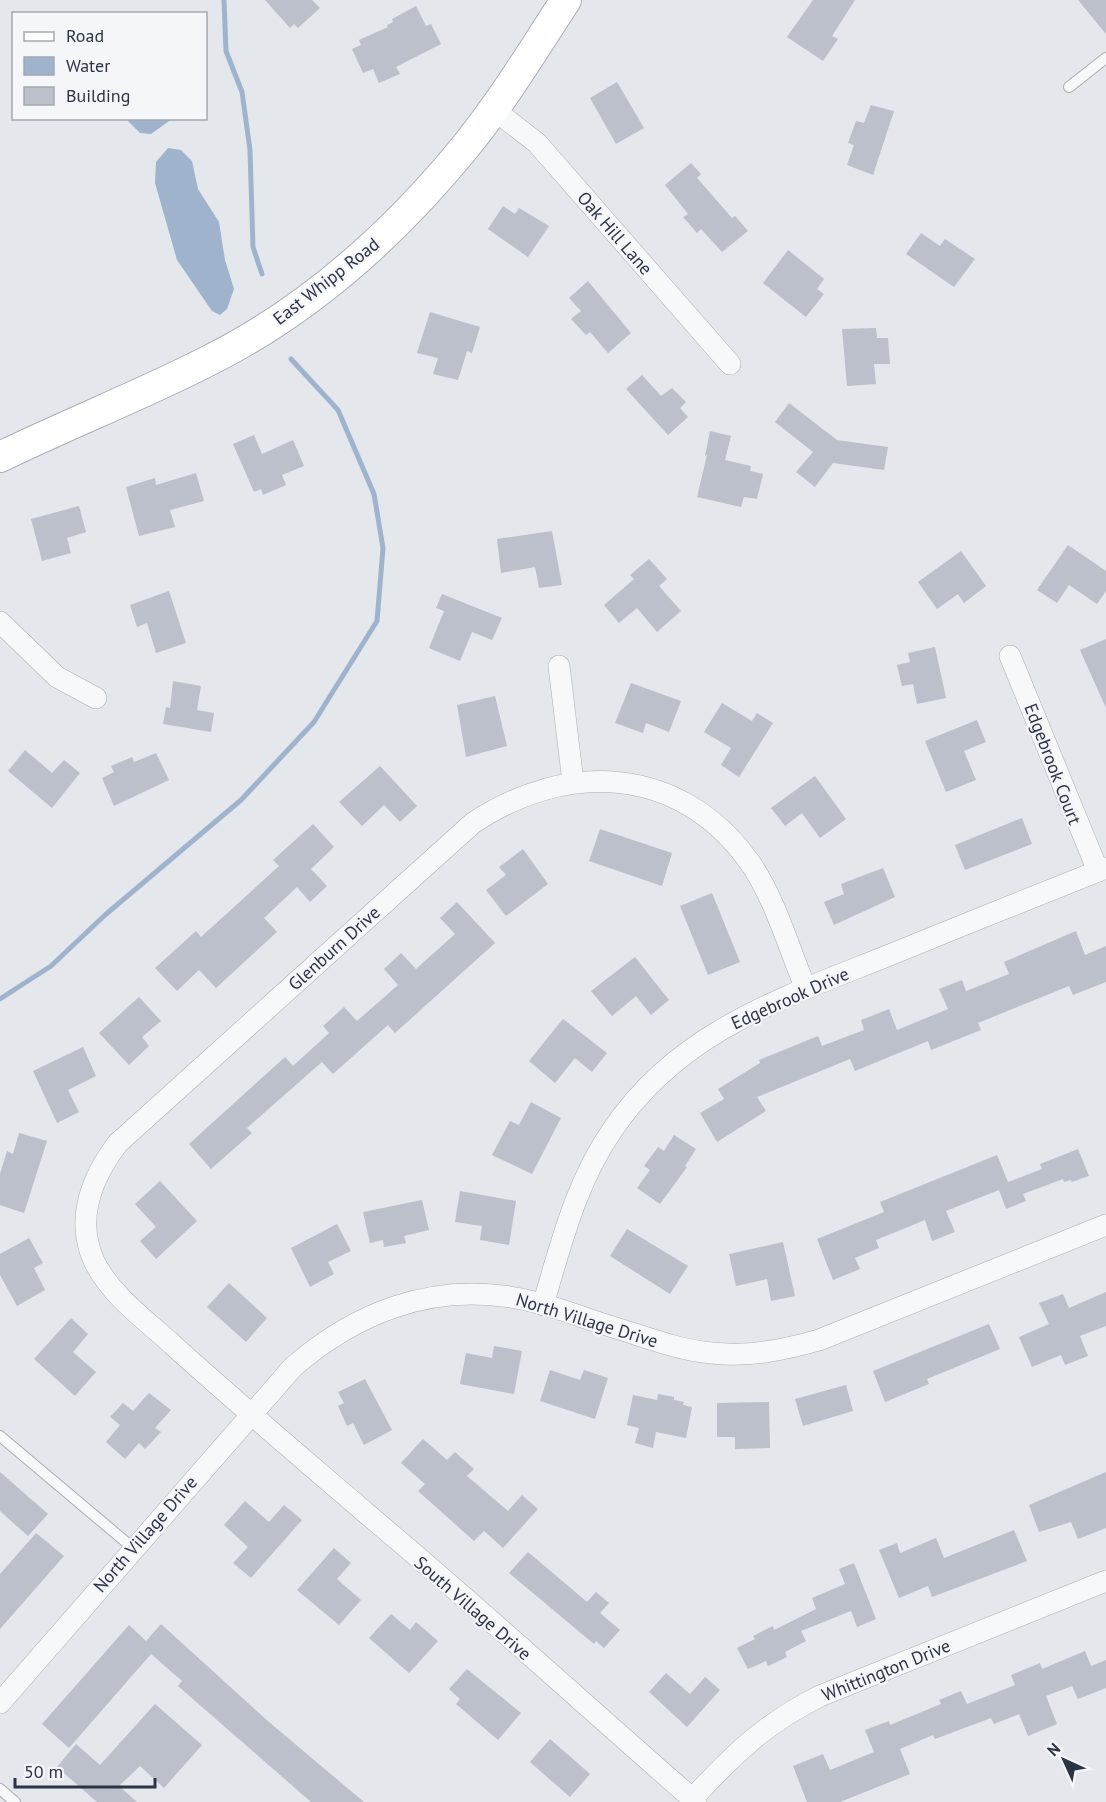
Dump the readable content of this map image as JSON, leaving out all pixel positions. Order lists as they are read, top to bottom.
{
  "streets": {
    "main road": ["East Whipp Road"],
    "street": [
      "Oak Hill Lane",
      "Edgebrook Court",
      "Glenburn Drive",
      "Edgebrook Drive",
      "North Village Drive",
      "South Village Drive",
      "Whittington Drive"
    ]
  },
  "crossings": [
    ["Oak Hill Lane", "East Whipp Road"],
    ["Edgebrook Court", "Edgebrook Drive"],
    ["Glenburn Drive", "Edgebrook Drive"],
    ["Glenburn Drive", "North Village Drive"],
    ["Glenburn Drive", "South Village Drive"],
    ["Edgebrook Drive", "North Village Drive"],
    ["North Village Drive", "South Village Drive"],
    ["South Village Drive", "Whittington Drive"]
  ],
  "legend": ["Road", "Water", "Building"],
  "scale_bar": "50 m",
  "north": "top left"
}
